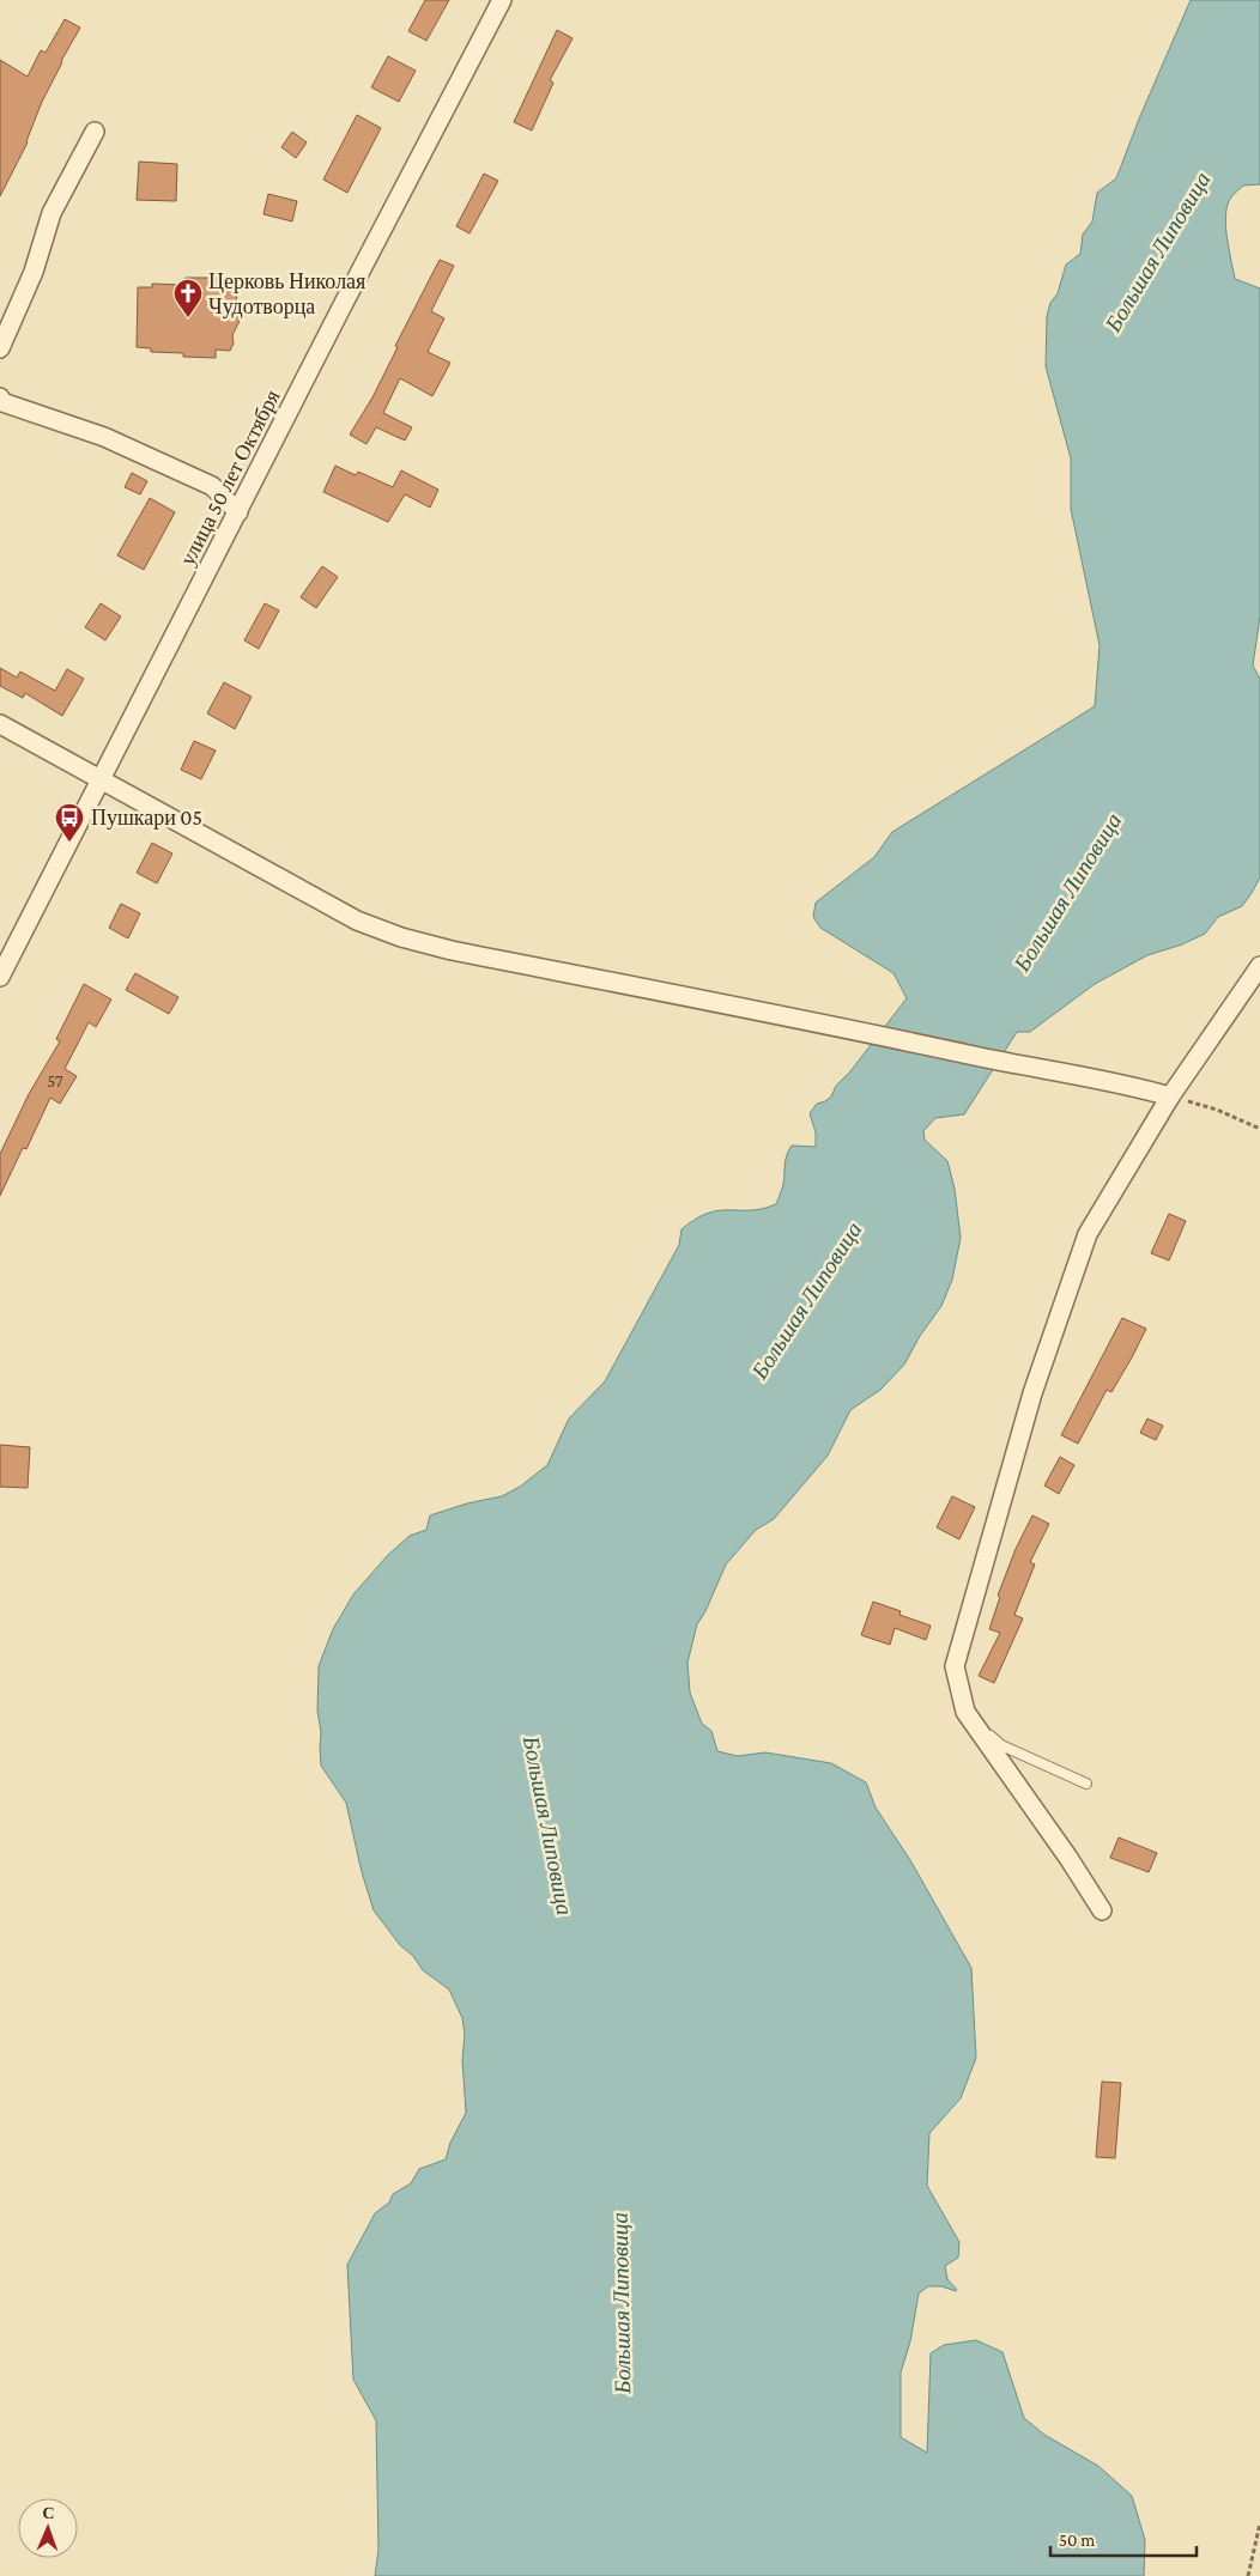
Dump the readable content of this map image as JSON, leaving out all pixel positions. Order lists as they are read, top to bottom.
{
  "streets": {
    "street": ["улица 50 лет Октября"]
  },
  "water": ["Большая Липовица"],
  "places": {
    "church": ["Церковь Николая Чудотворца"],
    "bus stop": ["Пушкари 05"]
  },
  "house_numbers": ["57"],
  "scale_bar": "50 m",
  "north": "top"
}
